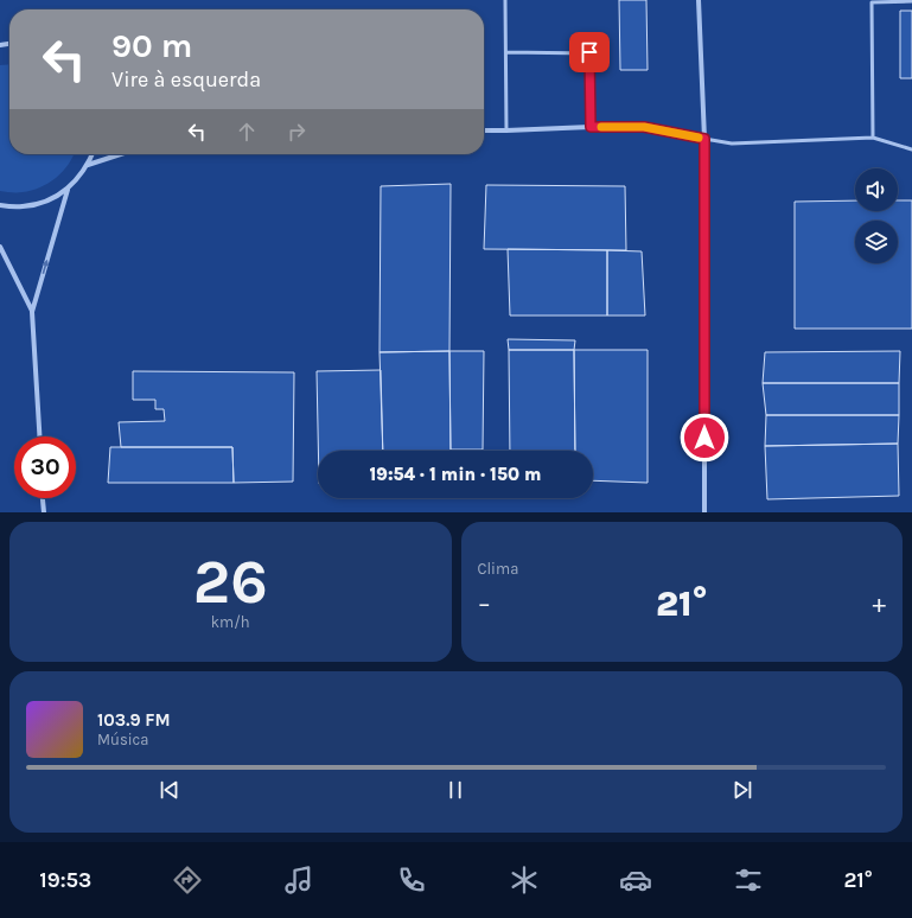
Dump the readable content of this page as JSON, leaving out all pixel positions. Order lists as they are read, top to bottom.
{
  "page": {
    "turn": ["90 m", "Vire à esquerda"],
    "limit": "30",
    "trip": "19:54 · 1 min · 150 m",
    "tile": [
      ["26", "km/h"],
      "Clima"
    ],
    "heat": ["−", "21°", "+"],
    "song": ["103.9 FM", "Música"],
    "tabs": ["19:53", "21°"]
  }
}
